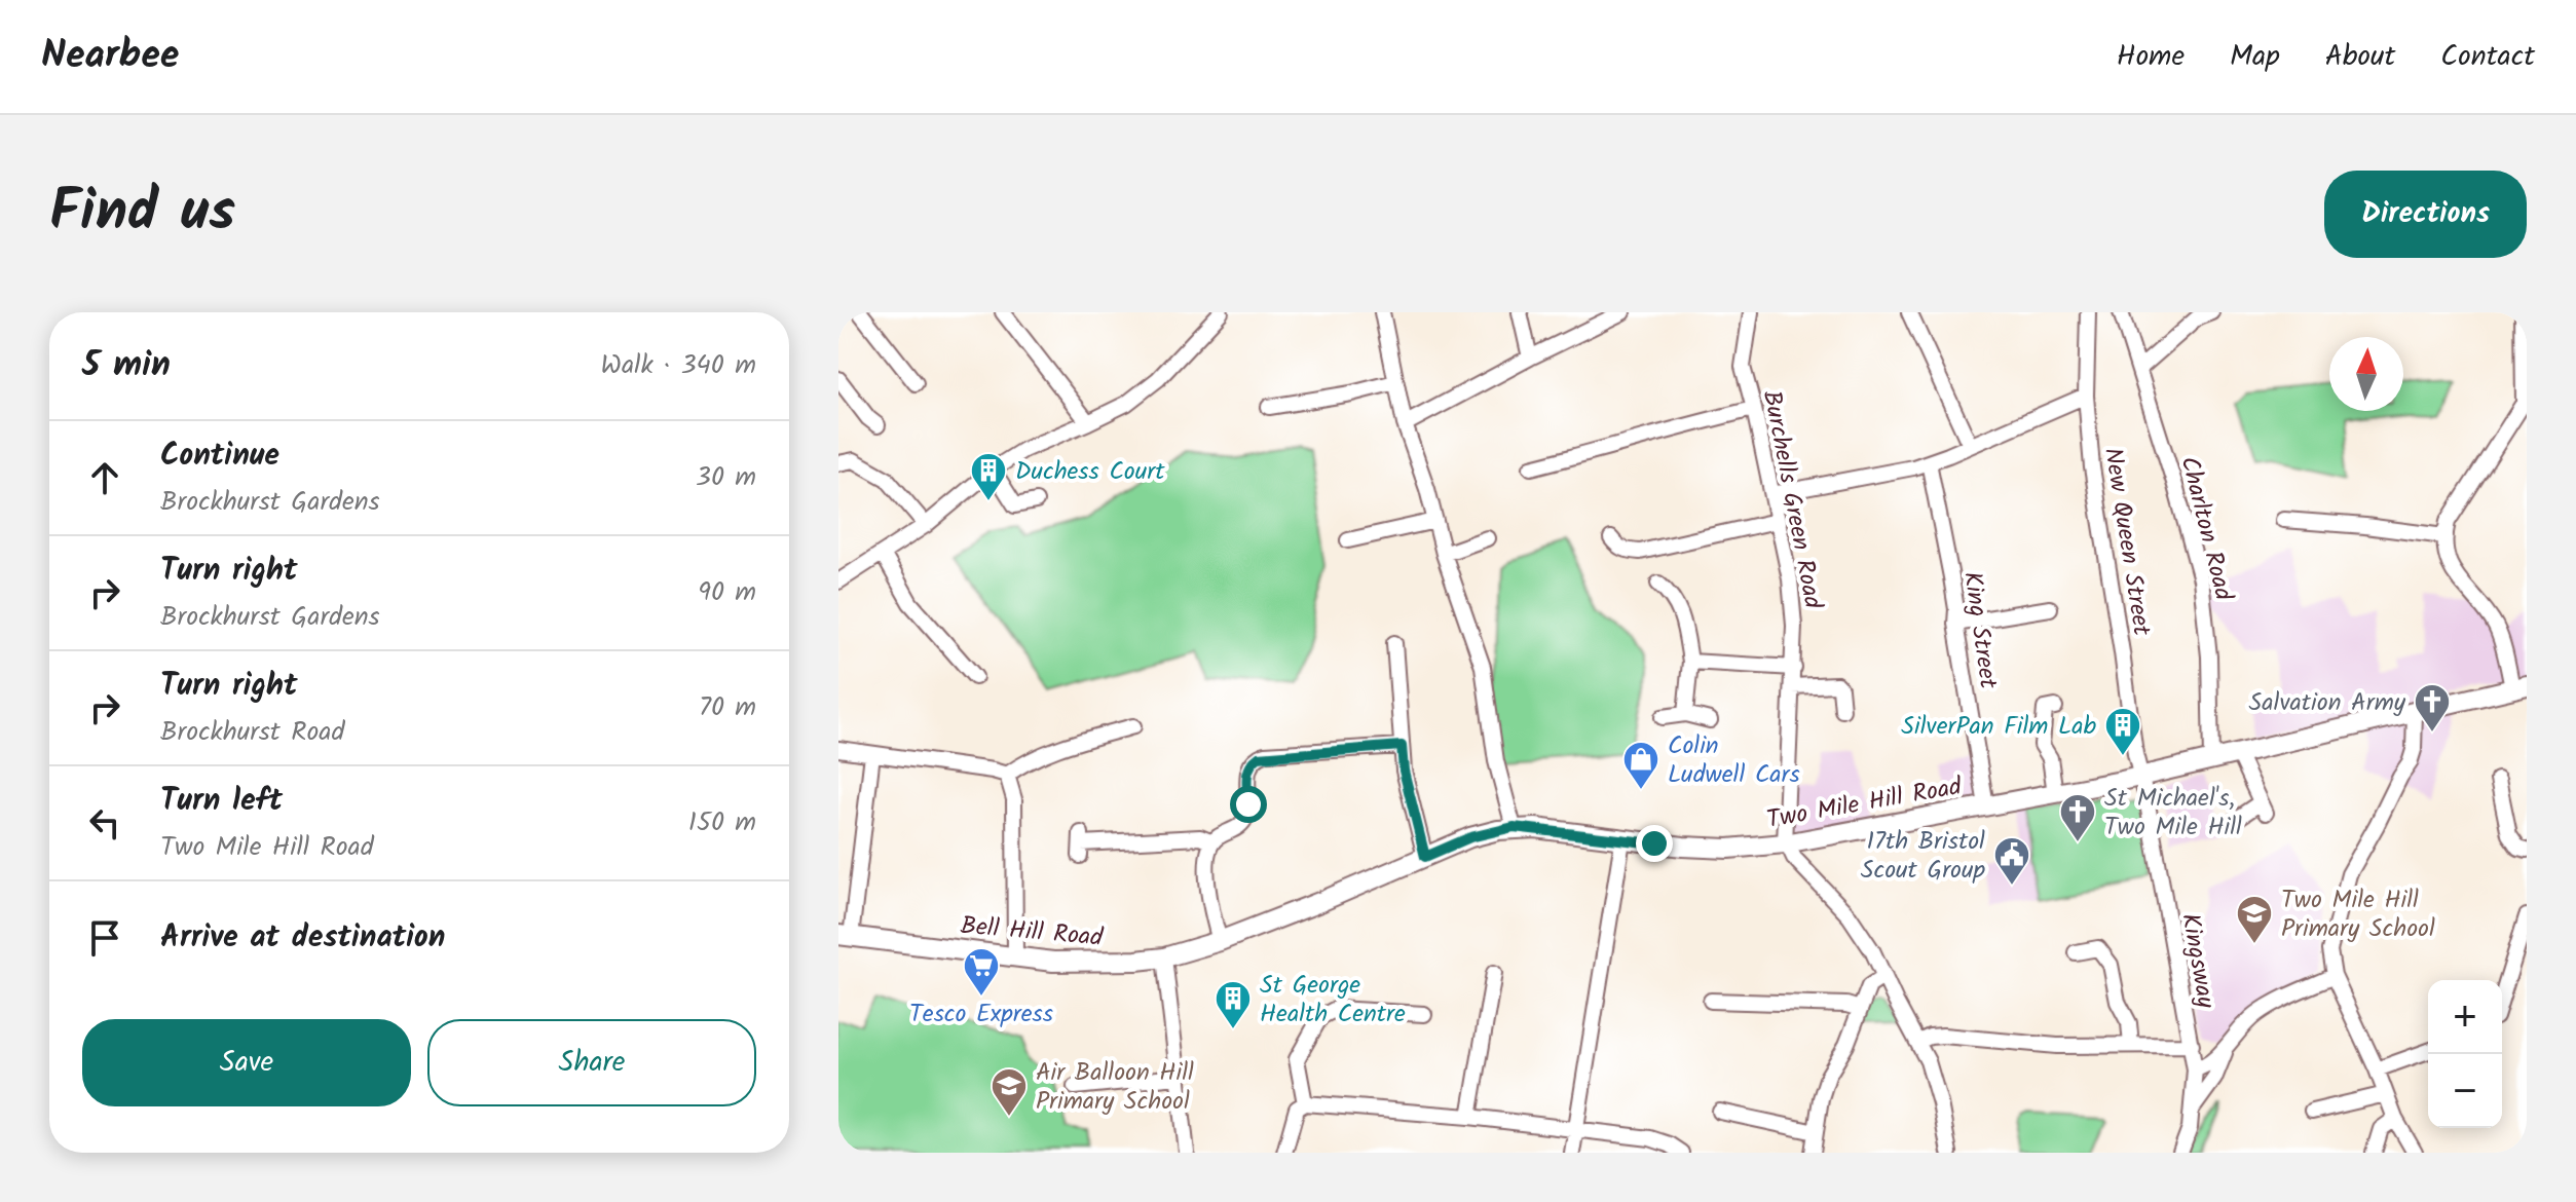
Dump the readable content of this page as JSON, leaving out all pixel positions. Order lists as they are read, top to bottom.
{
  "streets": {
    "main road": ["Two Mile Hill Road", "Bell Hill Road"],
    "street": [
      "Burchells Green Road",
      "Charlton Road",
      "New Queen Street",
      "King Street",
      "Kingsway"
    ]
  },
  "crossings": [
    ["Burchells Green Road", "Two Mile Hill Road"],
    ["Charlton Road", "Two Mile Hill Road"],
    ["New Queen Street", "Two Mile Hill Road"],
    ["New Queen Street", "Kingsway"],
    ["King Street", "Two Mile Hill Road"],
    ["Two Mile Hill Road", "Bell Hill Road"],
    ["Two Mile Hill Road", "Kingsway"]
  ],
  "places": {
    "building": ["Duchess Court", "SilverPan Film Lab", "St George Health Centre"],
    "church": ["Salvation Army", "St Michael's, Two Mile Hill"],
    "shop": ["Colin Ludwell Cars"],
    "public building": ["17th Bristol Scout Group"],
    "school or university": ["Two Mile Hill Primary School", "Air Balloon Hill Primary School"],
    "supermarket": ["Tesco Express"]
  },
  "north": "top",
  "page": {
    "header": "Nearbee",
    "nav": [
      "Home",
      "Map",
      "About",
      "Contact"
    ],
    "title": "Find us",
    "buttons": [
      "Directions",
      ["Save", "Share"]
    ],
    "heading": ["5 min", "Walk · 340 m"],
    "list": [
      ["Continue", "Brockhurst Gardens", "30 m"],
      ["Turn right", "Brockhurst Gardens", "90 m"],
      ["Turn right", "Brockhurst Road", "70 m"],
      ["Turn left", "Two Mile Hill Road", "150 m"],
      "Arrive at destination"
    ],
    "map_buttons": ["+", "−"]
  }
}
